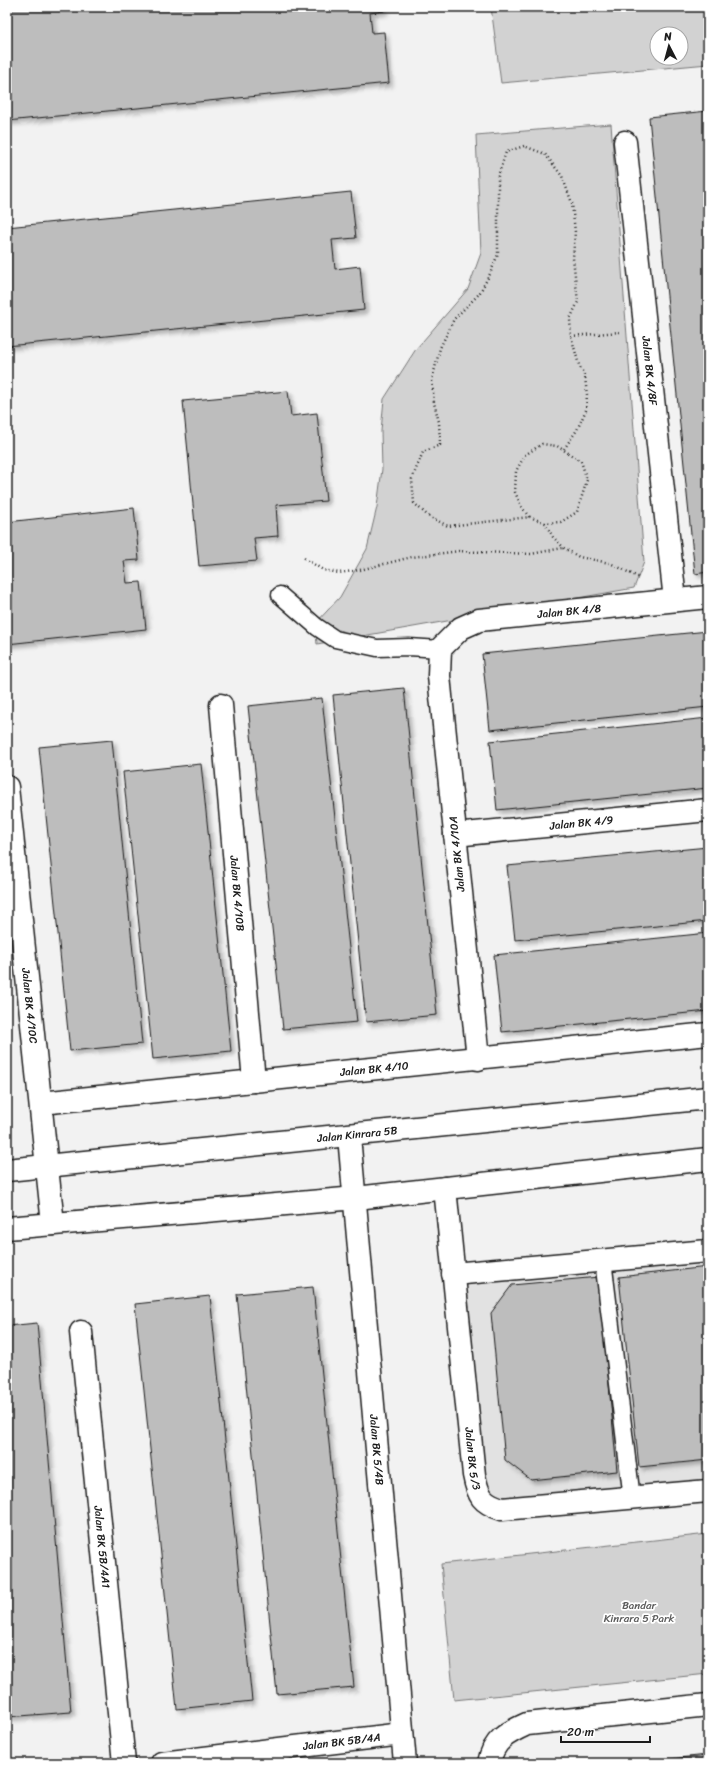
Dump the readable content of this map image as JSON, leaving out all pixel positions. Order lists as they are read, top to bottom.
{
  "streets": {
    "street": [
      "Jalan BK 4/8F",
      "Jalan BK 4/8",
      "Jalan BK 4/9",
      "Jalan BK 4/10A",
      "Jalan BK 4/10B",
      "Jalan BK 4/10C",
      "Jalan BK 4/10",
      "Jalan Kinrara 5B",
      "Jalan BK 5/4B",
      "Jalan BK 5/3",
      "Jalan BK 5B/4A1",
      "Jalan BK 5B/4A"
    ]
  },
  "crossings": [
    ["Jalan BK 4/8F", "Jalan BK 4/8"],
    ["Jalan BK 4/8", "Jalan BK 4/10A"],
    ["Jalan BK 4/9", "Jalan BK 4/10A"],
    ["Jalan BK 4/10A", "Jalan BK 4/10"],
    ["Jalan BK 4/10B", "Jalan BK 4/10"],
    ["Jalan BK 4/10C", "Jalan BK 4/10"],
    ["Jalan BK 4/10C", "Jalan Kinrara 5B"],
    ["Jalan Kinrara 5B", "Jalan BK 5/4B"],
    ["Jalan BK 5/4B", "Jalan BK 5B/4A"]
  ],
  "parks": ["Bandar Kinrara 5 Park"],
  "scale_bar": "20 m",
  "north": "top"
}
